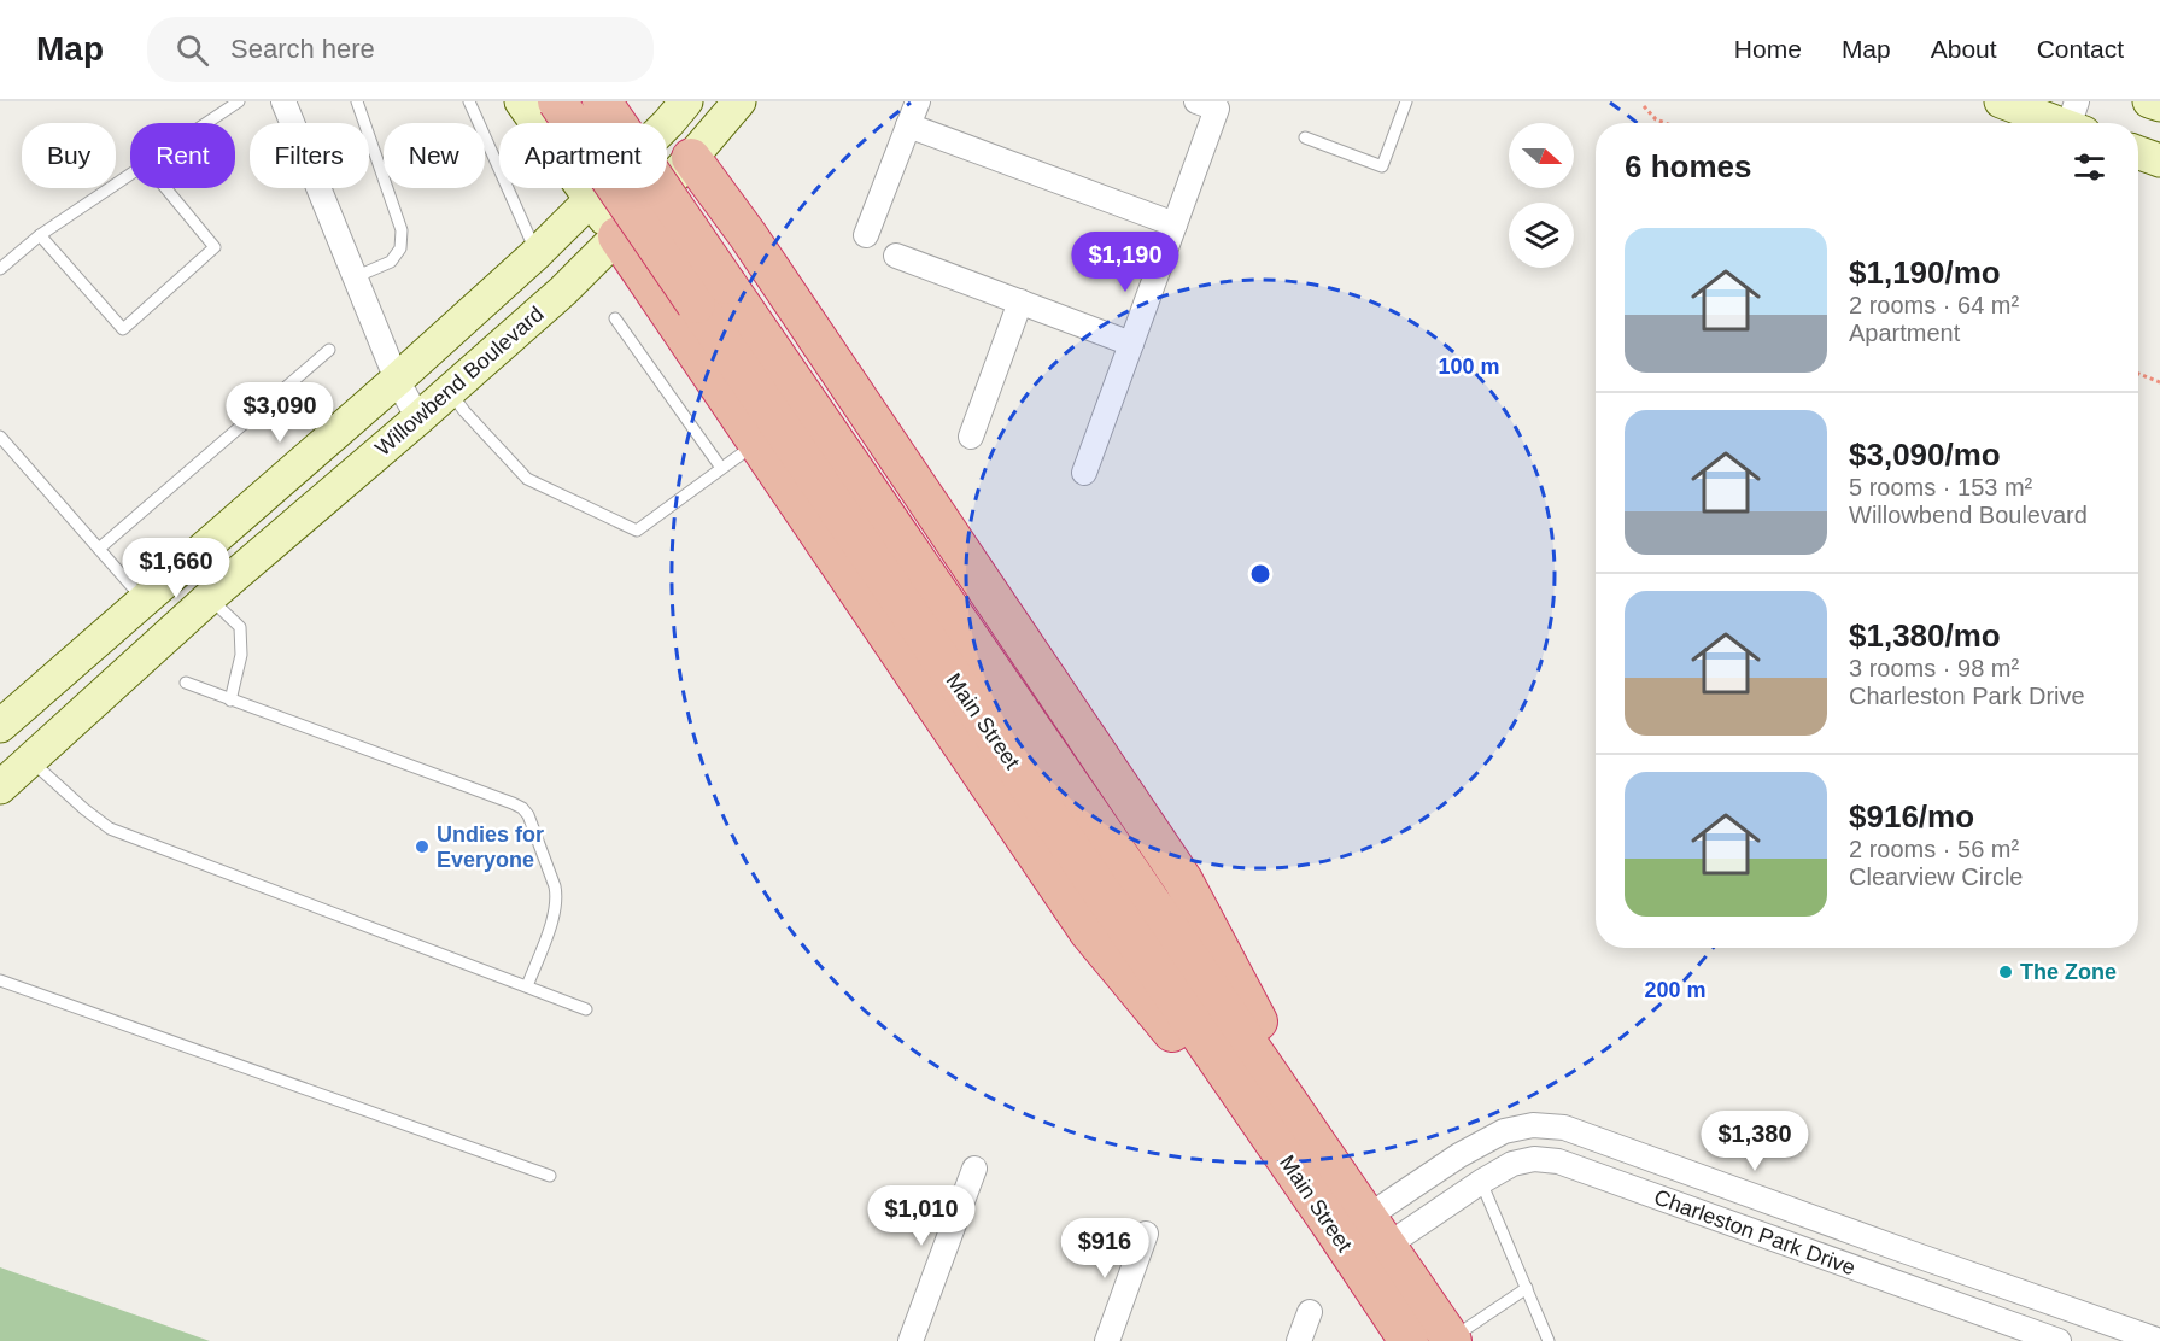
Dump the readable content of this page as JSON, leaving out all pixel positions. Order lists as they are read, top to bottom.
{
  "streets": {
    "highway": ["Main Street"],
    "main road": ["Willowbend Boulevard"],
    "street": ["Charleston Park Drive"]
  },
  "crossings": [
    ["Main Street", "Charleston Park Drive"]
  ],
  "places": ["Undies for Everyone", "The Zone"],
  "north": "right",
  "page": {
    "header": "Map",
    "search": "Search here",
    "nav": [
      "Home",
      "Map",
      "About",
      "Contact"
    ],
    "chip": [
      "Buy",
      "Rent",
      "Filters",
      "New",
      "Apartment"
    ],
    "heading": "6 homes",
    "list": [
      {
        "name": "$1,190/mo",
        "note": "2 rooms · 64 m² · Apartment"
      },
      {
        "name": "$3,090/mo",
        "note": "5 rooms · 153 m² · Willowbend Boulevard"
      },
      {
        "name": "$1,380/mo",
        "note": "3 rooms · 98 m² · Charleston Park Drive"
      },
      {
        "name": "$916/mo",
        "note": "2 rooms · 56 m² · Clearview Circle"
      }
    ],
    "price": [
      "$1,190",
      "$3,090",
      "$1,660",
      "$1,380",
      "$1,010",
      "$916"
    ]
  },
  "rings": ["100 m", "200 m"]
}
